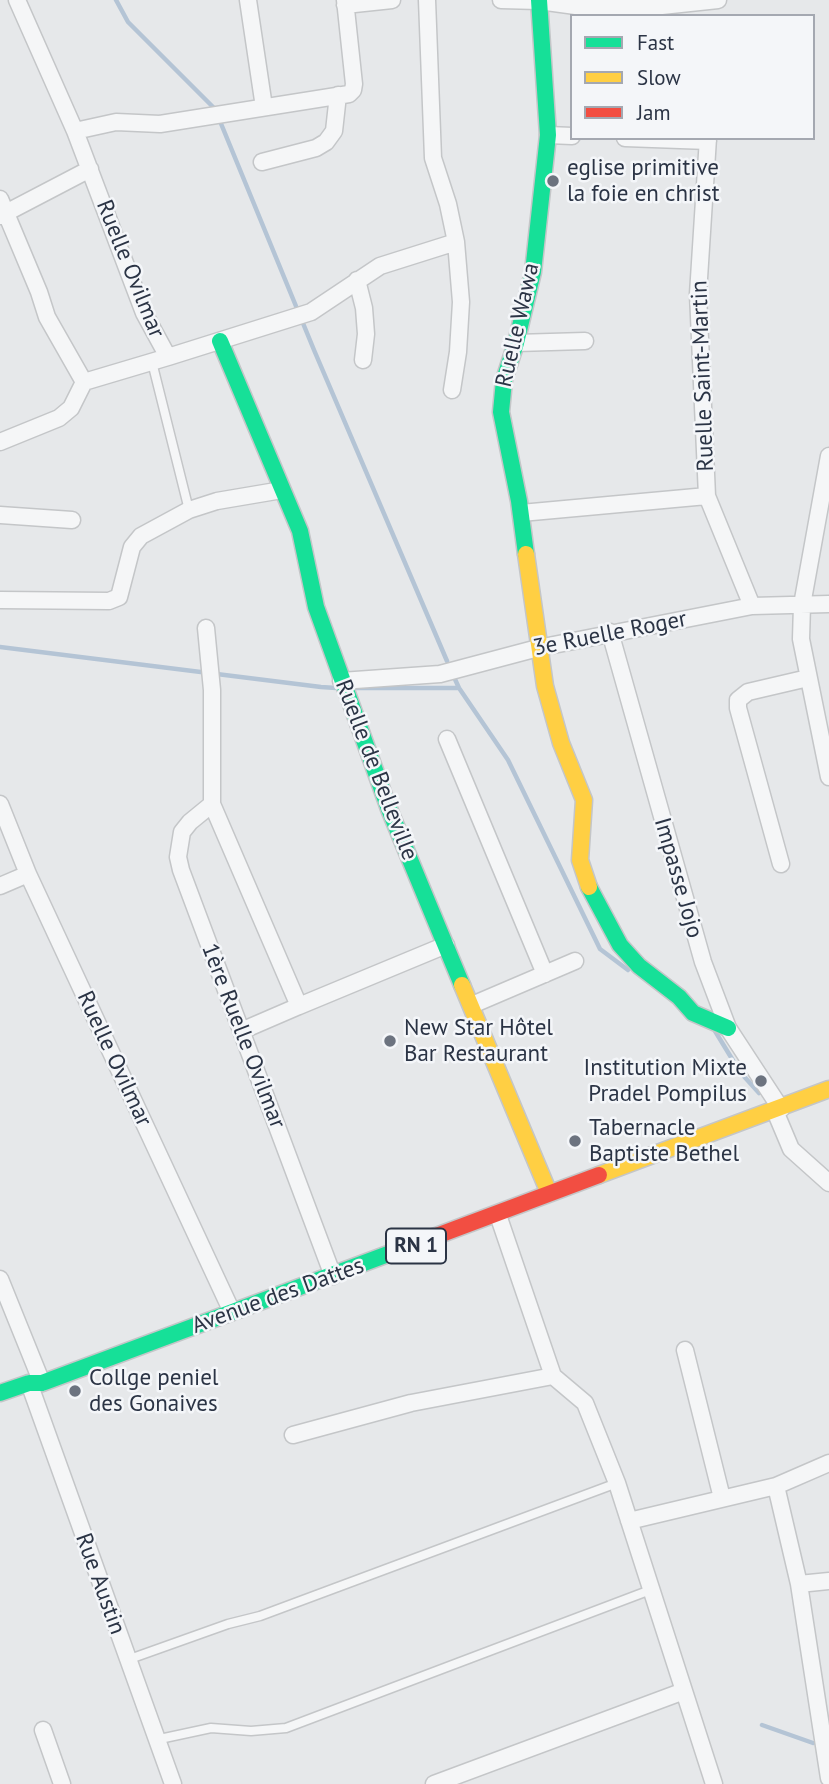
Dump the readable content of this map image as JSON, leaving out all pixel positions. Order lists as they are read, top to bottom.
{
  "streets": {
    "street": [
      "Ruelle Ovilmar",
      "Ruelle Wawa",
      "Ruelle Saint-Martin",
      "3e Ruelle Roger",
      "Ruelle de Belleville",
      "Impasse Jojo",
      "1ère Ruelle Ovilmar",
      "RN 1",
      "Avenue des Dattes",
      "Rue Austin"
    ]
  },
  "crossings": [
    ["Ruelle Ovilmar", "Avenue des Dattes"],
    ["Ruelle Wawa", "3e Ruelle Roger"],
    ["Ruelle Wawa", "Impasse Jojo"],
    ["Ruelle Saint-Martin", "3e Ruelle Roger"],
    ["3e Ruelle Roger", "Ruelle de Belleville"],
    ["3e Ruelle Roger", "Impasse Jojo"],
    ["Ruelle de Belleville", "Avenue des Dattes"],
    ["Impasse Jojo", "Avenue des Dattes"],
    ["1ère Ruelle Ovilmar", "Avenue des Dattes"],
    ["Avenue des Dattes", "Rue Austin"]
  ],
  "places": [
    "eglise primitive la foie en christ",
    "New Star Hôtel Bar Restaurant",
    "Institution Mixte Pradel Pompilus",
    "Tabernacle Baptiste Bethel",
    "Collge peniel des Gonaives"
  ],
  "legend": ["Fast", "Slow", "Jam"]
}
